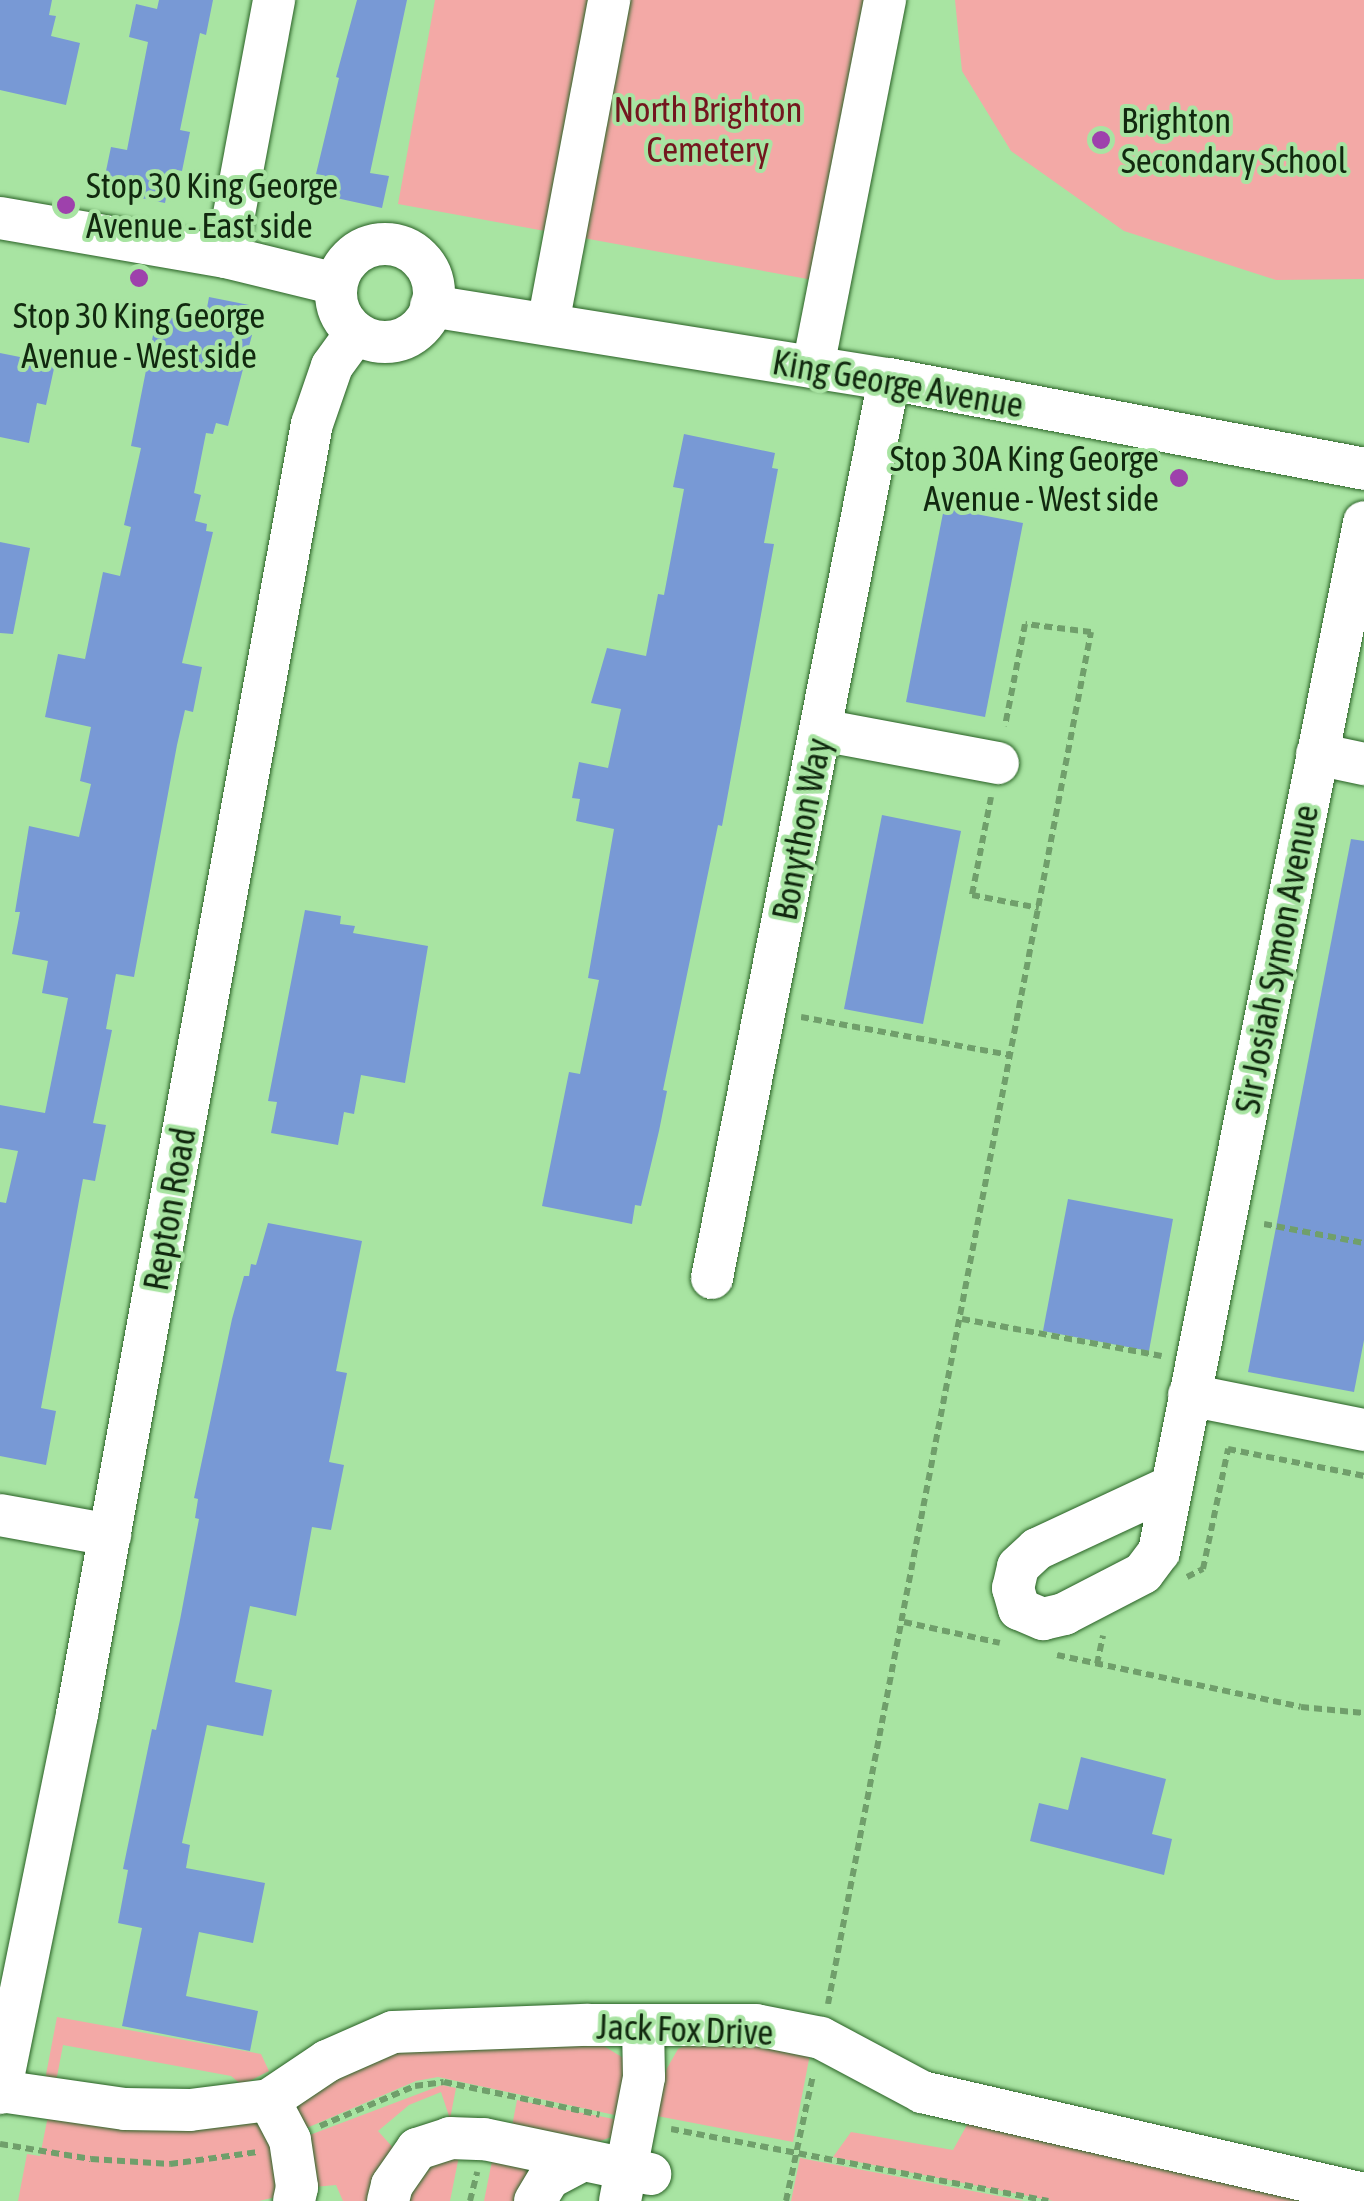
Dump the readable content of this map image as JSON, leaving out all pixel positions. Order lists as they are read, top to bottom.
{
  "streets": {
    "street": [
      "King George Avenue",
      "Bonython Way",
      "Sir Josiah Symon Avenue",
      "Repton Road",
      "Jack Fox Drive"
    ]
  },
  "crossings": [
    ["King George Avenue", "Bonython Way"],
    ["King George Avenue", "Repton Road"],
    ["Repton Road", "Jack Fox Drive"]
  ],
  "parks": ["North Brighton Cemetery"],
  "places": [
    "Brighton Secondary School",
    "Stop 30 King George Avenue - East side",
    "Stop 30 King George Avenue - West side",
    "Stop 30A King George Avenue - West side"
  ]
}
